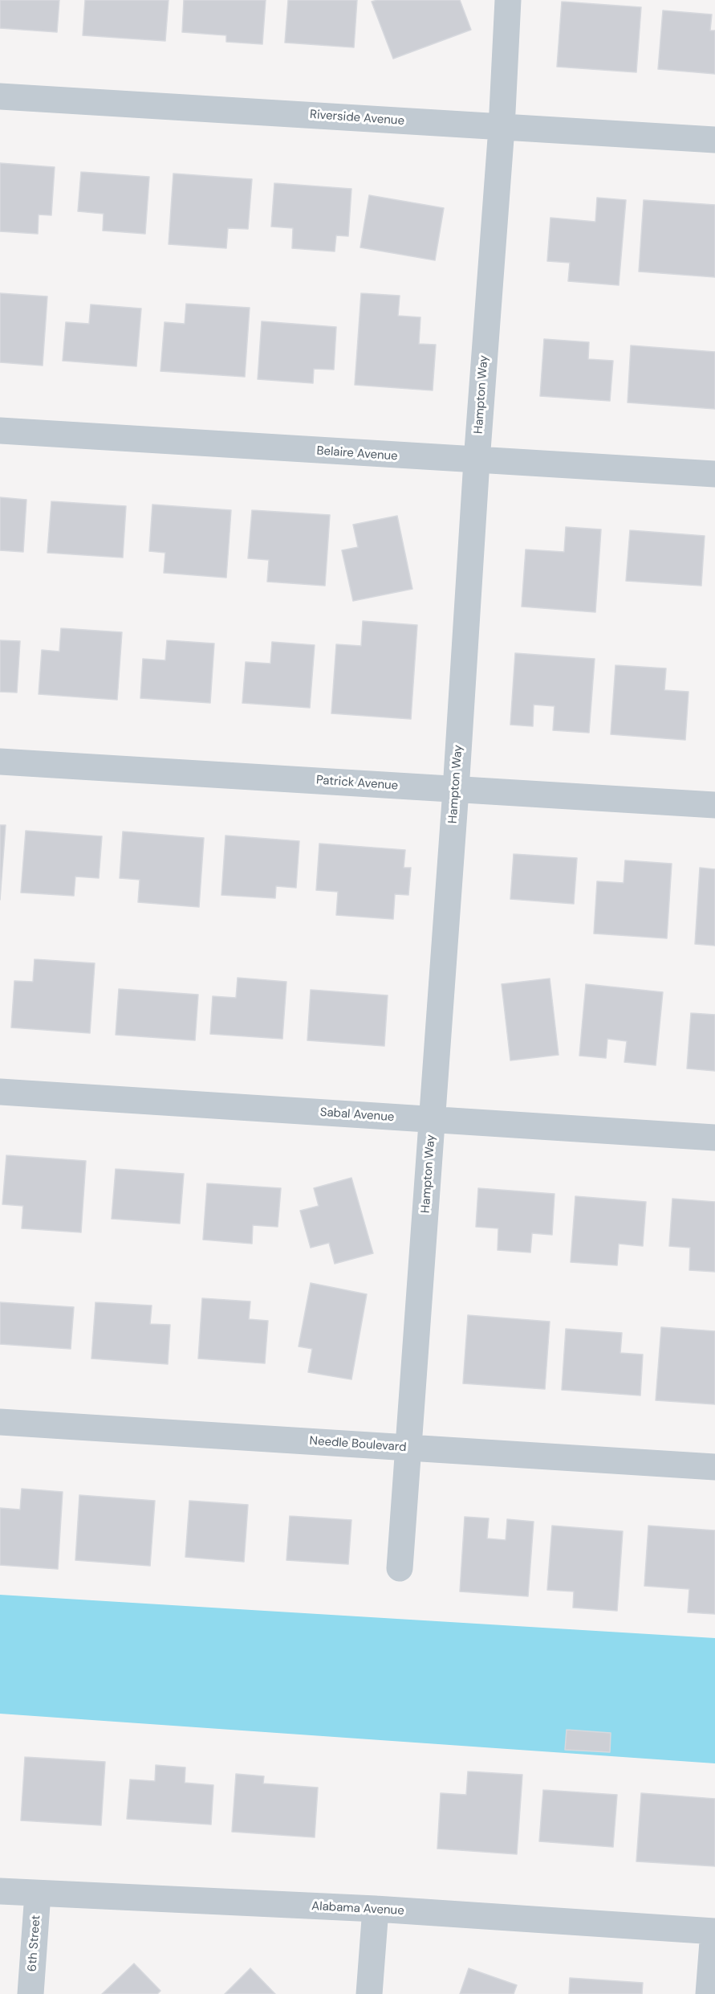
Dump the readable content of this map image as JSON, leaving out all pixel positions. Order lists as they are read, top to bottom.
{
  "streets": {
    "street": [
      "Riverside Avenue",
      "Hampton Way",
      "Belaire Avenue",
      "Patrick Avenue",
      "Sabal Avenue",
      "Needle Boulevard",
      "Alabama Avenue",
      "6th Street"
    ]
  },
  "crossings": [
    ["Riverside Avenue", "Hampton Way"],
    ["Hampton Way", "Belaire Avenue"],
    ["Hampton Way", "Patrick Avenue"],
    ["Hampton Way", "Sabal Avenue"],
    ["Hampton Way", "Needle Boulevard"],
    ["Alabama Avenue", "6th Street"]
  ]
}
